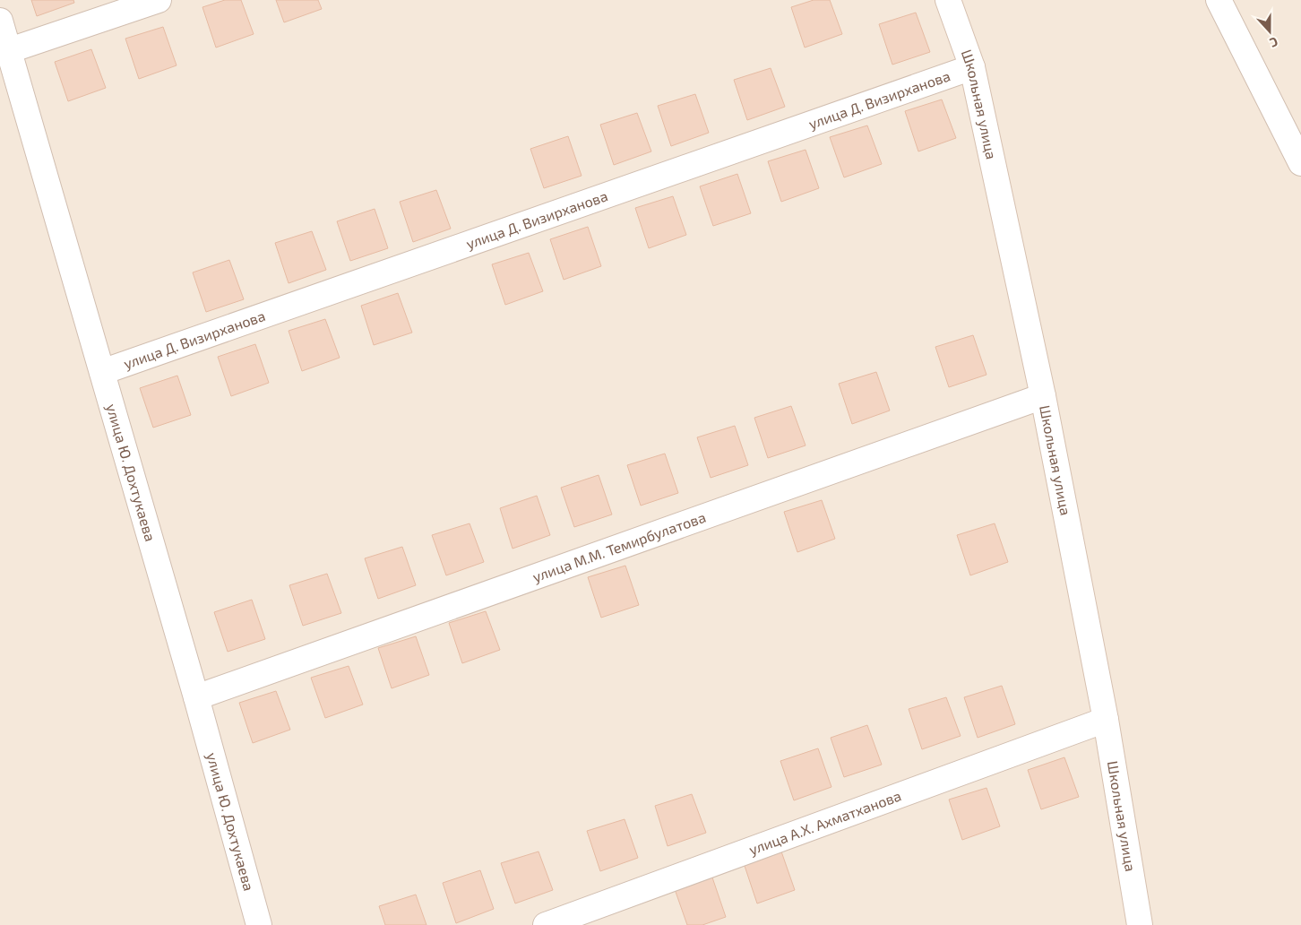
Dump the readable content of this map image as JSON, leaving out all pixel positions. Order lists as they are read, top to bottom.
{
  "streets": {
    "street": [
      "улица Д. Визирханова",
      "Школьная улица",
      "улица Ю. Дохтукаева",
      "улица М.М. Темирбулатова",
      "улица А.Х. Ахматханова"
    ]
  },
  "crossings": [
    ["улица Д. Визирханова", "Школьная улица"],
    ["улица Д. Визирханова", "улица Ю. Дохтукаева"],
    ["Школьная улица", "улица М.М. Темирбулатова"],
    ["Школьная улица", "улица А.Х. Ахматханова"],
    ["улица Ю. Дохтукаева", "улица М.М. Темирбулатова"]
  ],
  "north": "bottom"
}
